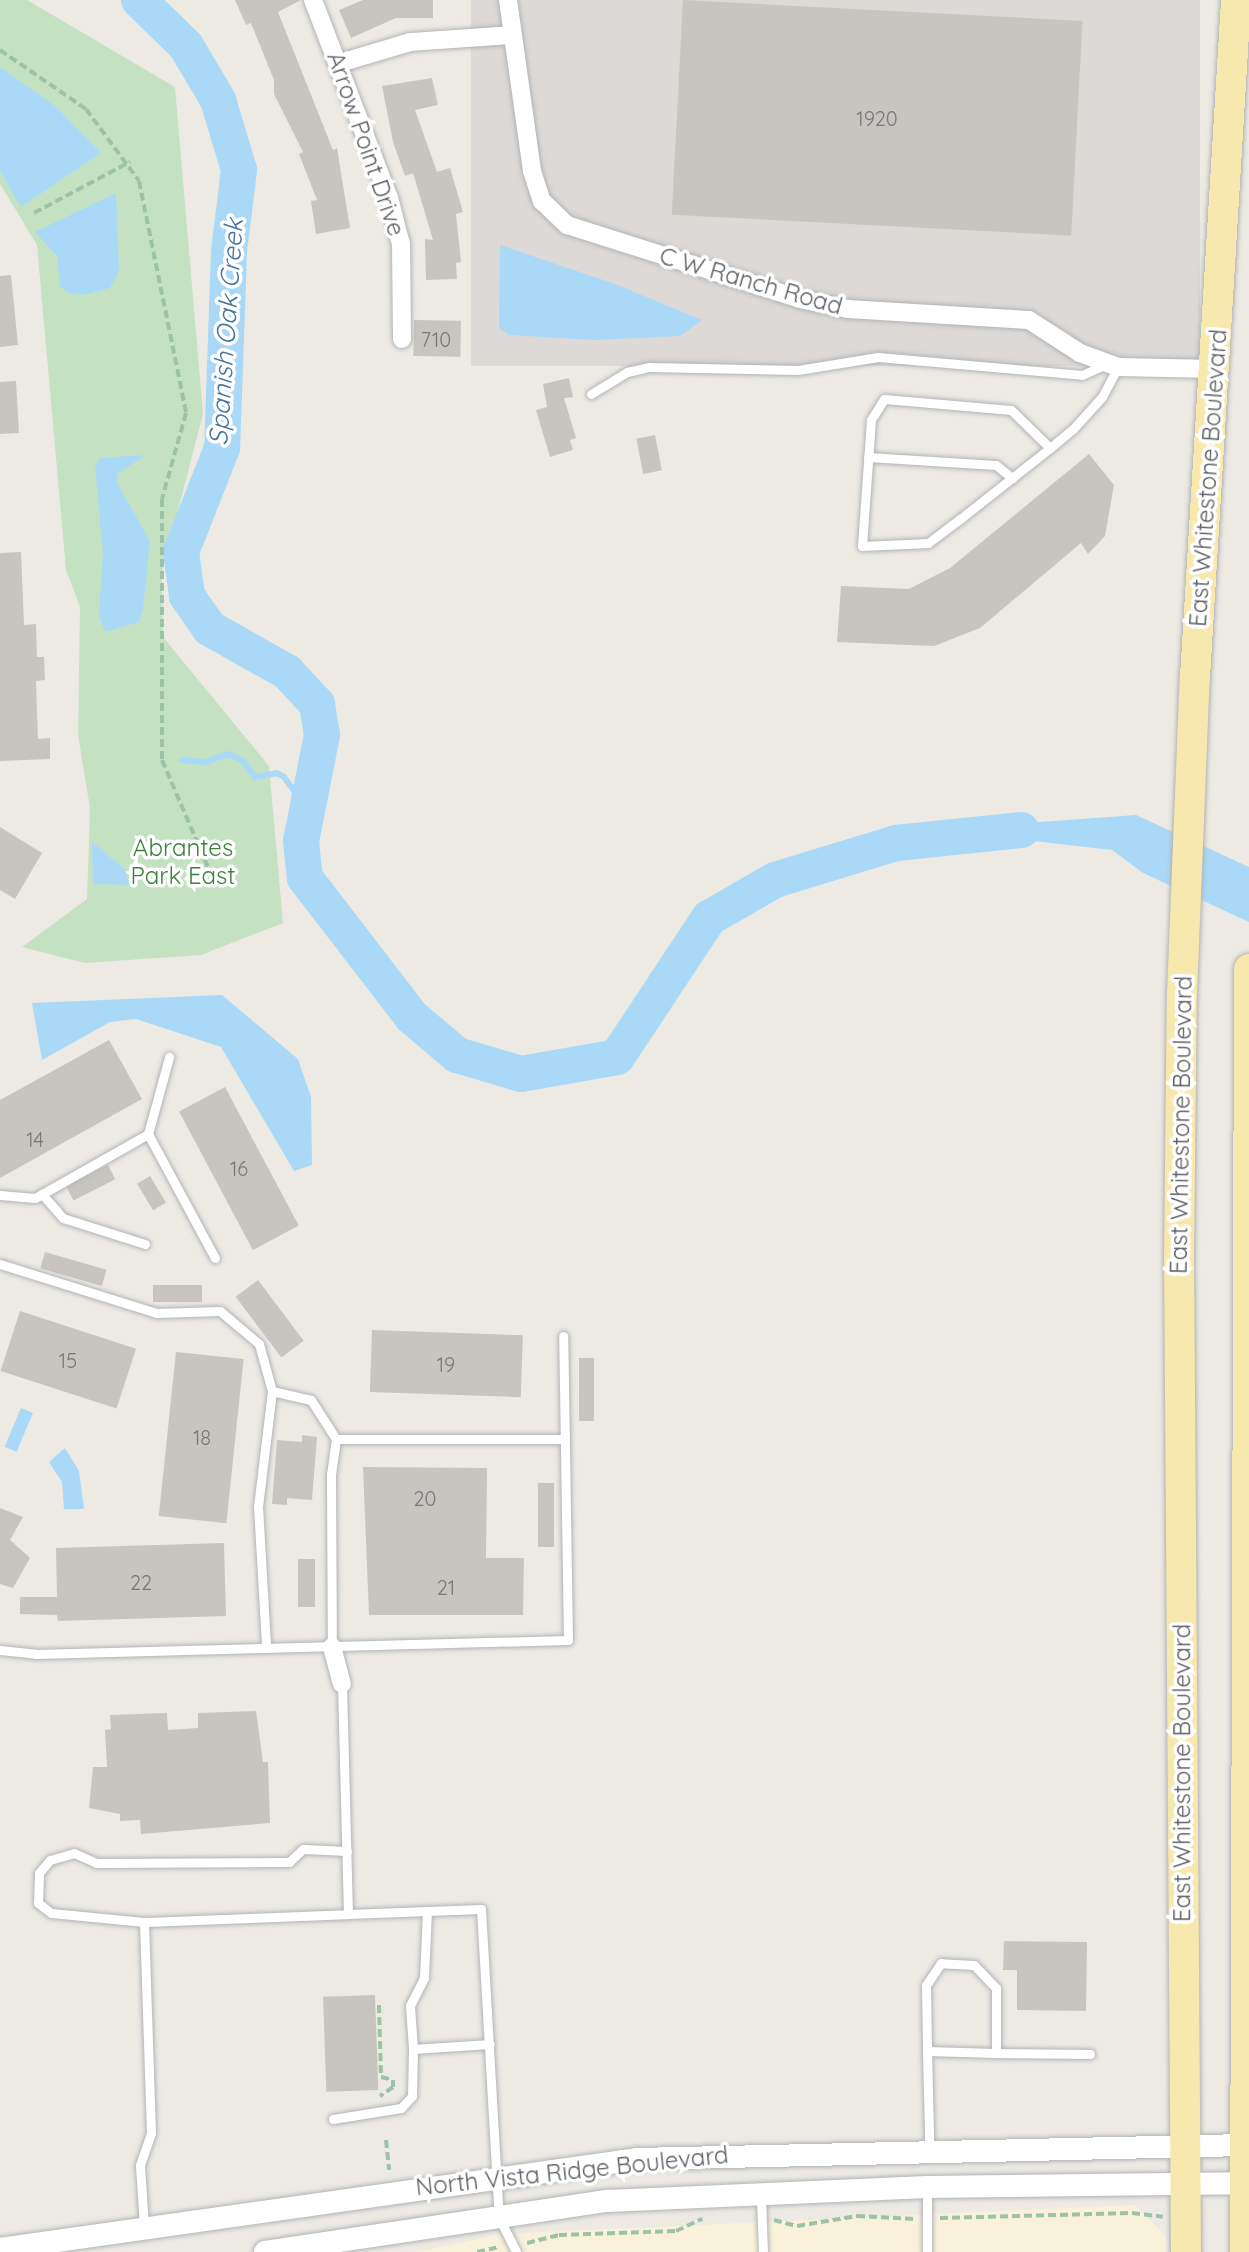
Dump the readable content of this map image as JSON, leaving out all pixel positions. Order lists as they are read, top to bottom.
{
  "streets": {
    "main road": ["East Whitestone Boulevard"],
    "street": ["Arrow Point Drive", "C W Ranch Road", "North Vista Ridge Boulevard"]
  },
  "crossings": [
    ["C W Ranch Road", "East Whitestone Boulevard"],
    ["East Whitestone Boulevard", "North Vista Ridge Boulevard"]
  ],
  "water": ["Spanish Oak Creek"],
  "parks": ["Abrantes Park East"],
  "house_numbers": [
    "1920",
    "710",
    "14",
    "16",
    "15",
    "19",
    "18",
    "20",
    "22",
    "21"
  ]
}
